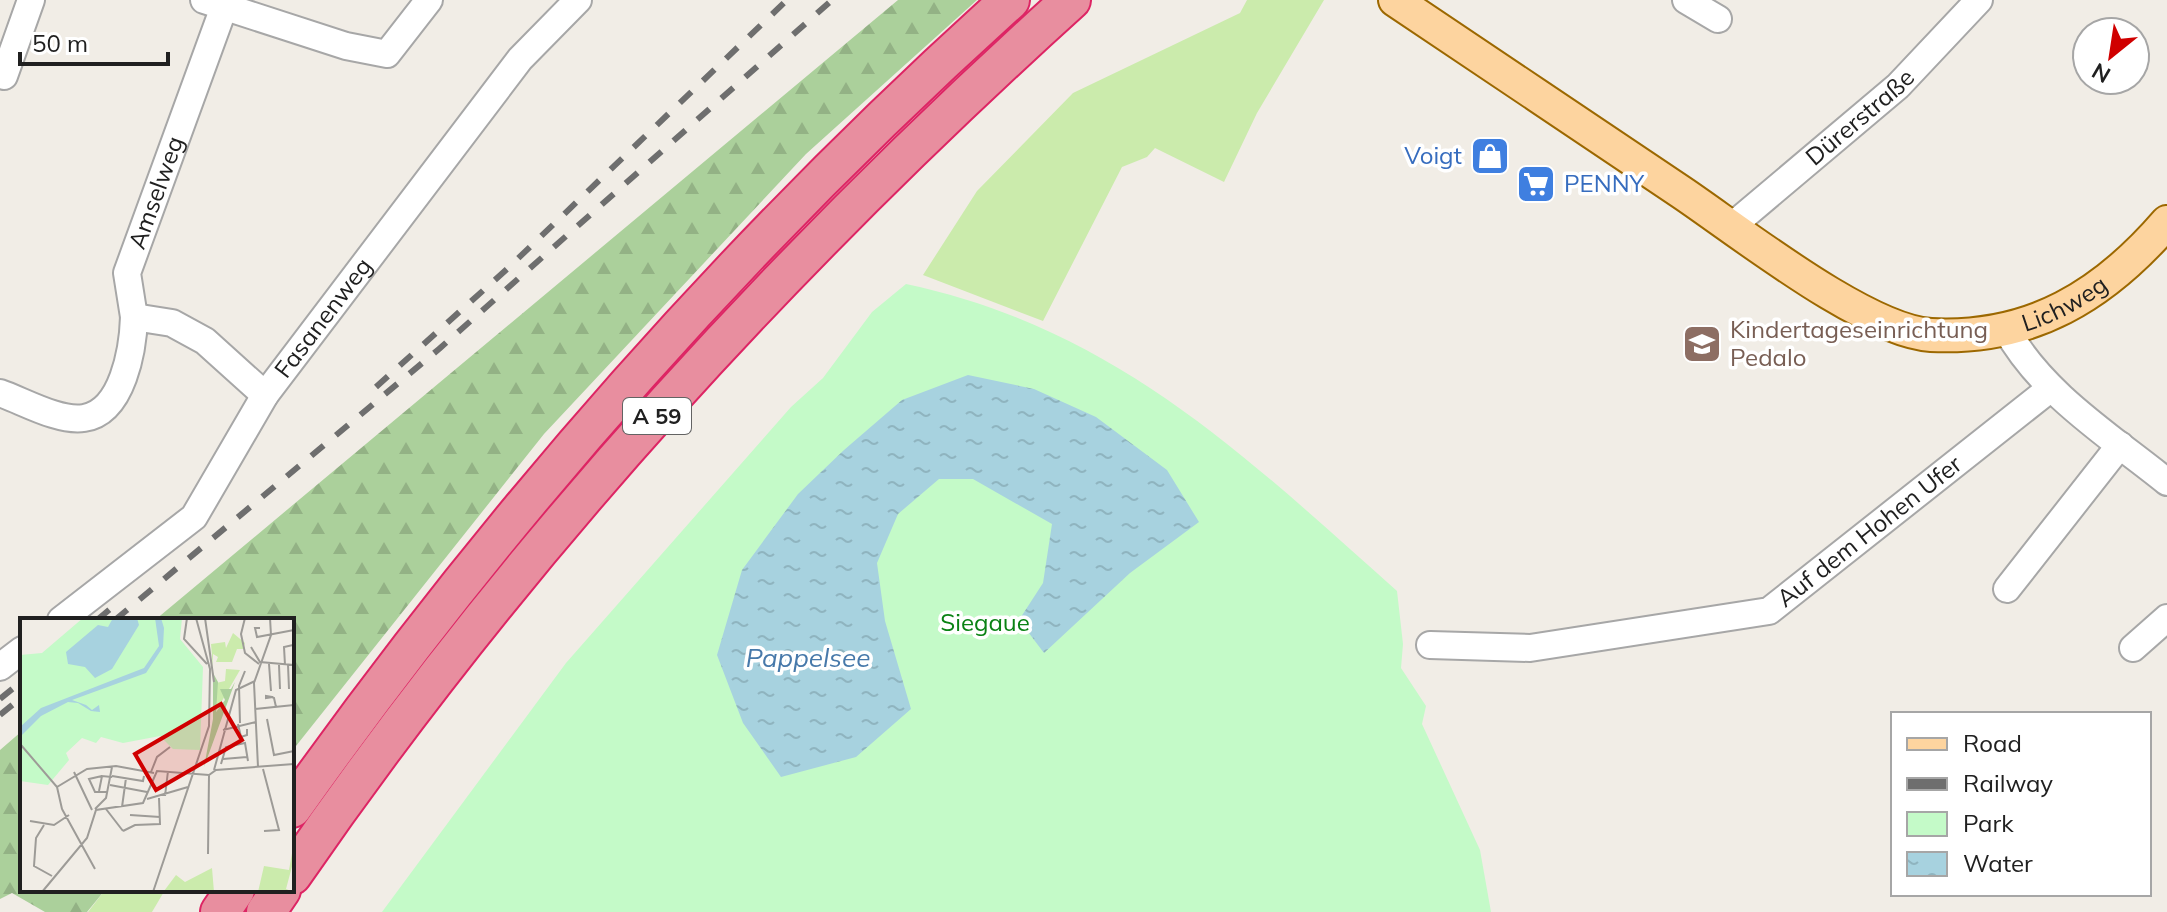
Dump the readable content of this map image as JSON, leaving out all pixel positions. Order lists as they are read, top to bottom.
{
  "streets": {
    "highway": ["A 59"],
    "main road": ["Lichweg"],
    "street": [
      "Dürerstraße",
      "Amselweg",
      "Fasanenweg",
      "Auf dem Hohen Ufer"
    ]
  },
  "crossings": [
    ["Lichweg", "Auf dem Hohen Ufer"]
  ],
  "water": ["Pappelsee"],
  "parks": ["Siegaue"],
  "places": {
    "shop": ["Voigt"],
    "supermarket": ["PENNY"],
    "school or university": ["Kindertageseinrichtung Pedalo"]
  },
  "legend": [
    "Road",
    "Railway",
    "Park",
    "Water"
  ],
  "scale_bar": "50 m",
  "north": "bottom left"
}
